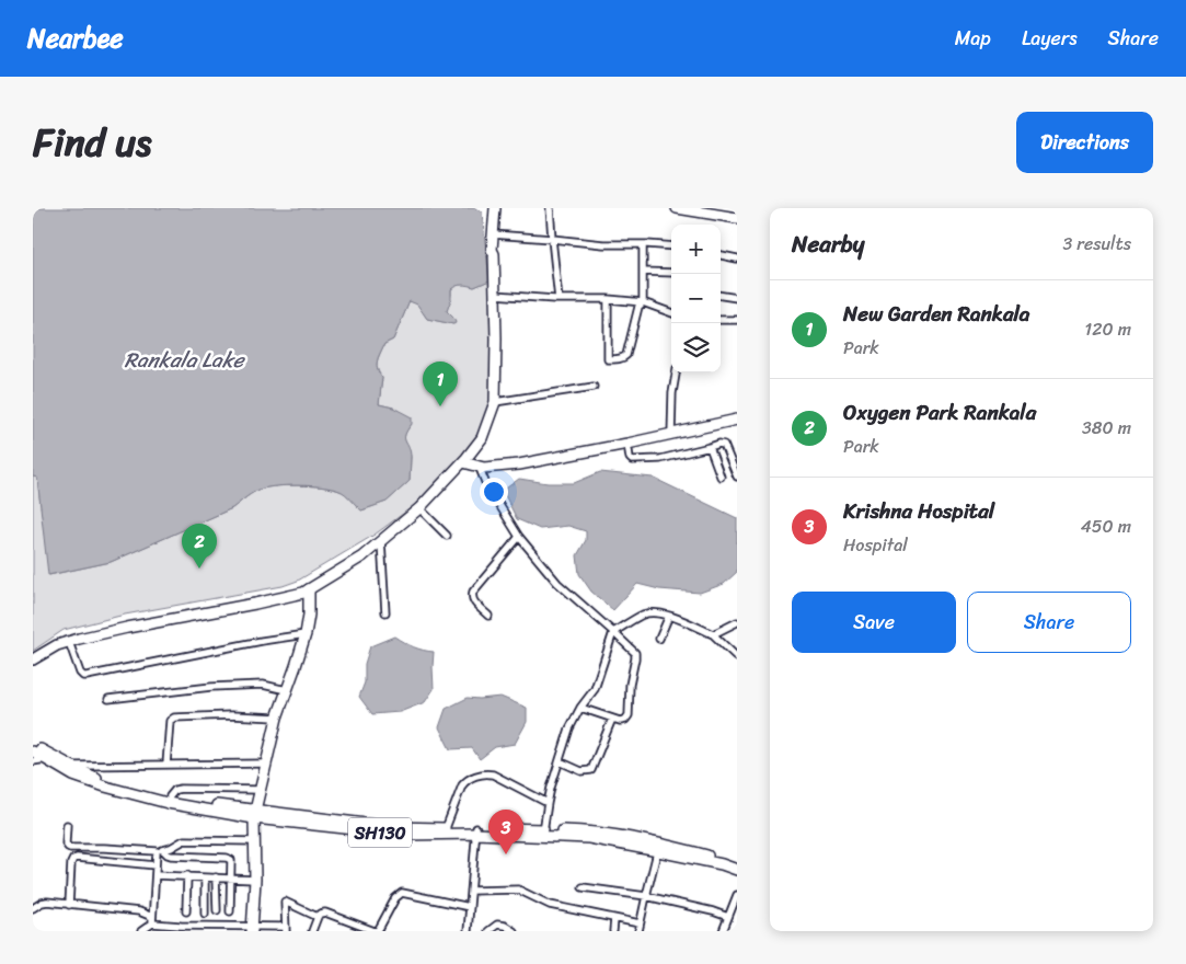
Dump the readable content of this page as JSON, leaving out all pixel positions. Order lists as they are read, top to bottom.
{
  "streets": {
    "main road": ["SH130"]
  },
  "water": ["Rankala Lake"],
  "page": {
    "header": "Nearbee",
    "nav": ["Map", "Layers", "Share"],
    "title": "Find us",
    "buttons": [
      "Directions",
      ["Save", "Share"]
    ],
    "heading": ["Nearby", "3 results"],
    "map_buttons": ["+", "−"],
    "list": [
      {
        "mark": "1",
        "name": "New Garden Rankala",
        "note": "Park",
        "value": "120 m"
      },
      {
        "mark": "2",
        "name": "Oxygen Park Rankala",
        "note": "Park",
        "value": "380 m"
      },
      {
        "mark": "3",
        "name": "Krishna Hospital",
        "note": "Hospital",
        "value": "450 m"
      }
    ],
    "pins": ["1", "2", "3"]
  }
}
